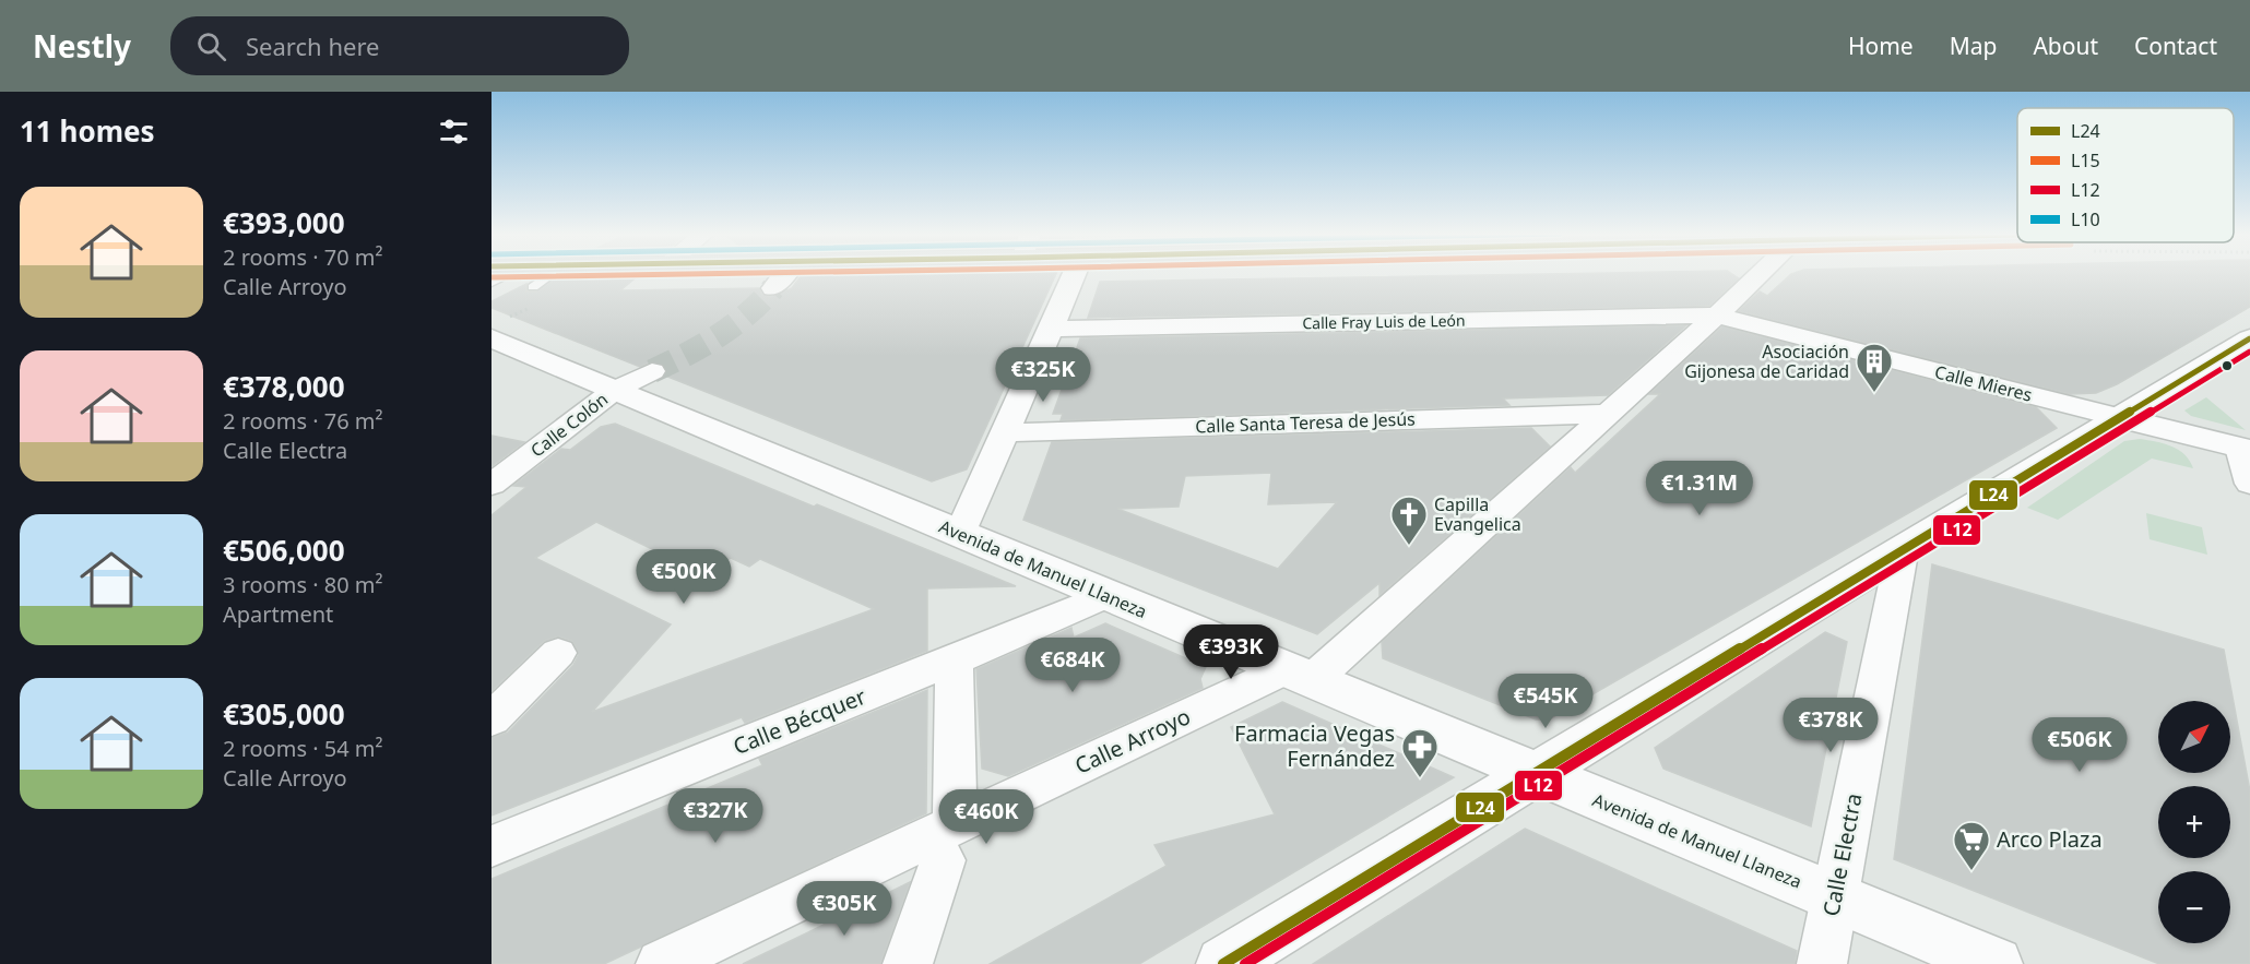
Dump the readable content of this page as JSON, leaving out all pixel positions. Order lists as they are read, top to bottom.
{
  "streets": {
    "main road": ["Calle Mieres", "Avenida de Manuel Llaneza"],
    "street": [
      "Calle Fray Luis de León",
      "Calle Santa Teresa de Jesús",
      "Calle Colón",
      "Calle Bécquer",
      "Calle Arroyo",
      "Calle Electra"
    ]
  },
  "crossings": [
    ["Calle Fray Luis de León", "Calle Mieres"],
    ["Calle Fray Luis de León", "Calle Arroyo"],
    ["Calle Mieres", "Calle Arroyo"],
    ["Calle Santa Teresa de Jesús", "Calle Arroyo"],
    ["Calle Colón", "Avenida de Manuel Llaneza"],
    ["Avenida de Manuel Llaneza", "Calle Bécquer"],
    ["Avenida de Manuel Llaneza", "Calle Arroyo"],
    ["Avenida de Manuel Llaneza", "Calle Electra"]
  ],
  "places": {
    "building": ["Asociación Gijonesa de Caridad"],
    "church": ["Capilla Evangelica"],
    "pharmacy": ["Farmacia Vegas Fernández"],
    "supermarket": ["Arco Plaza"]
  },
  "lines": ["transit line L15", "transit line L24", "transit line L12"],
  "legend": [
    "L24",
    "L15",
    "L12",
    "L10"
  ],
  "north": "top right",
  "page": {
    "header": "Nestly",
    "search": "Search here",
    "nav": [
      "Home",
      "Map",
      "About",
      "Contact"
    ],
    "heading": "11 homes",
    "list": [
      {
        "name": "€393,000",
        "note": "2 rooms · 70 m² · Calle Arroyo"
      },
      {
        "name": "€378,000",
        "note": "2 rooms · 76 m² · Calle Electra"
      },
      {
        "name": "€506,000",
        "note": "3 rooms · 80 m² · Apartment"
      },
      {
        "name": "€305,000",
        "note": "2 rooms · 54 m² · Calle Arroyo"
      }
    ],
    "price": [
      "€325K",
      "€1.31M",
      "€500K",
      "€393K",
      "€684K",
      "€545K",
      "€378K",
      "€506K",
      "€327K",
      "€460K",
      "€305K"
    ],
    "map_buttons": ["+", "−"]
  }
}
